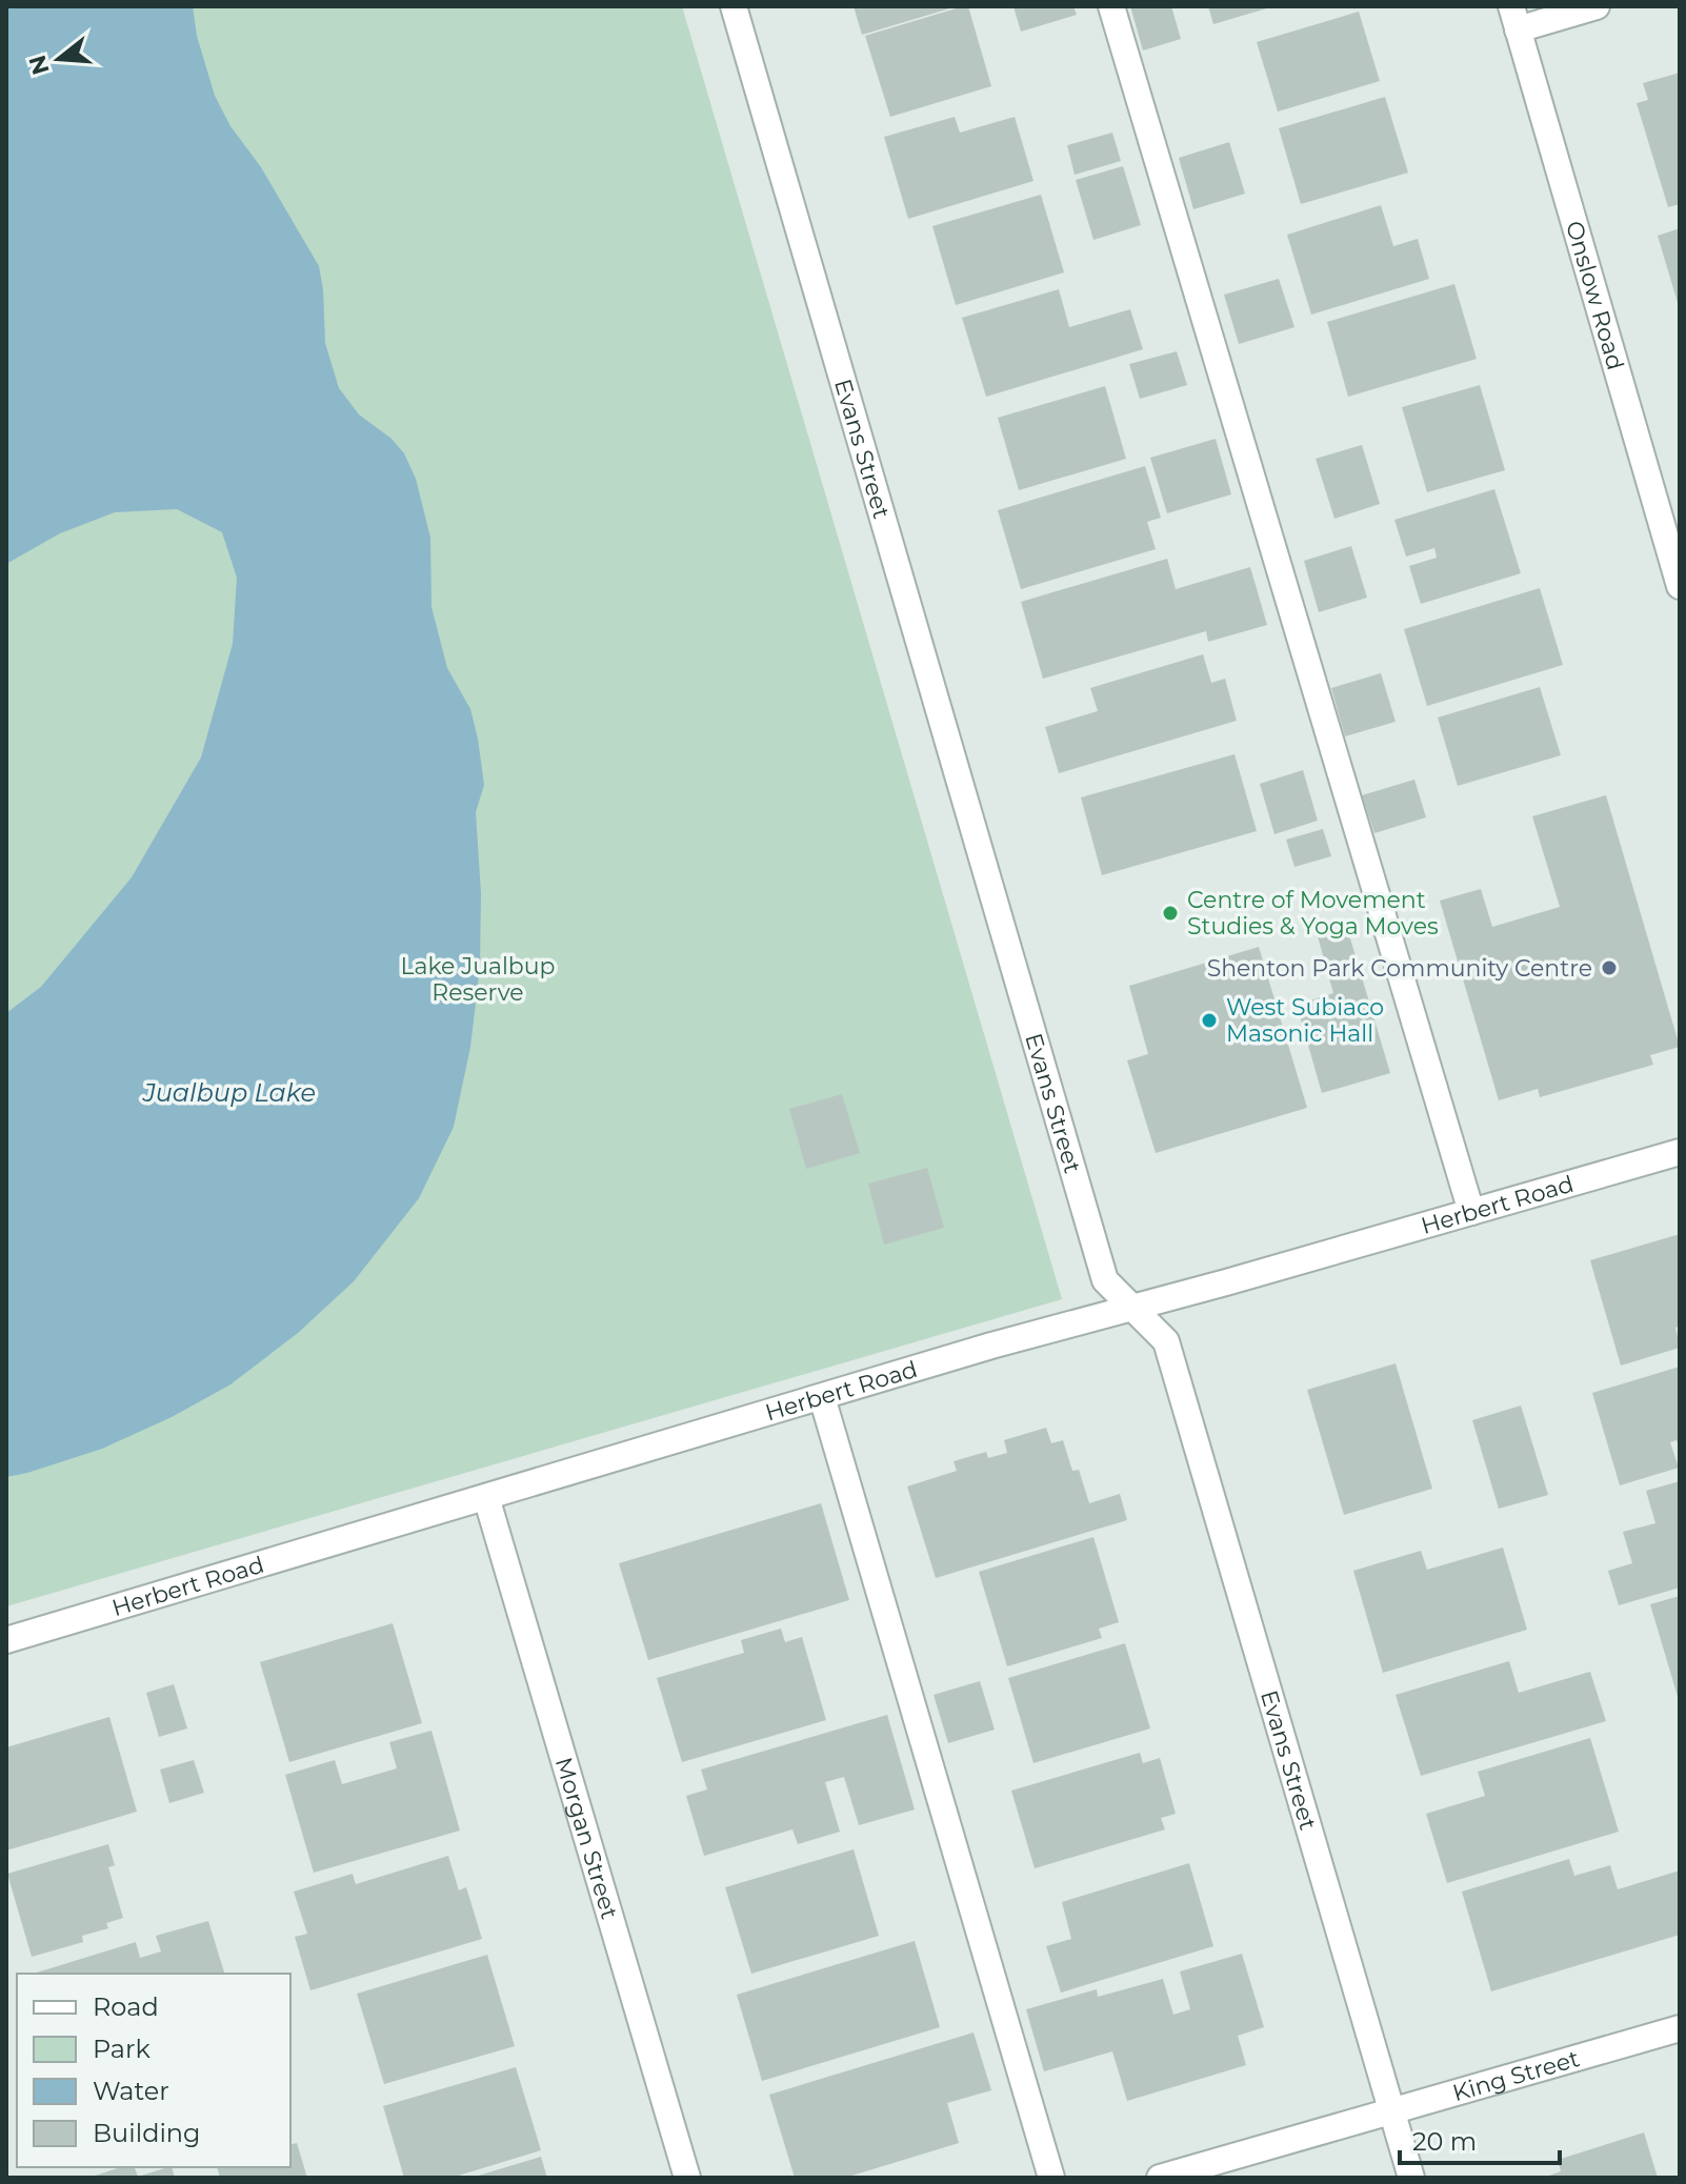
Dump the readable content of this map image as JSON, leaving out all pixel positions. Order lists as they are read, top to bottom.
{
  "streets": {
    "street": [
      "Onslow Road",
      "Evans Street",
      "Herbert Road",
      "Morgan Street",
      "King Street"
    ]
  },
  "crossings": [
    ["Evans Street", "Herbert Road"],
    ["Evans Street", "King Street"],
    ["Herbert Road", "Morgan Street"]
  ],
  "water": ["Jualbup Lake"],
  "parks": ["Lake Jualbup Reserve"],
  "places": ["Centre of Movement Studies & Yoga Moves", "Shenton Park Community Centre", "West Subiaco Masonic Hall"],
  "legend": [
    "Road",
    "Park",
    "Water",
    "Building"
  ],
  "scale_bar": "20 m",
  "north": "left"
}
